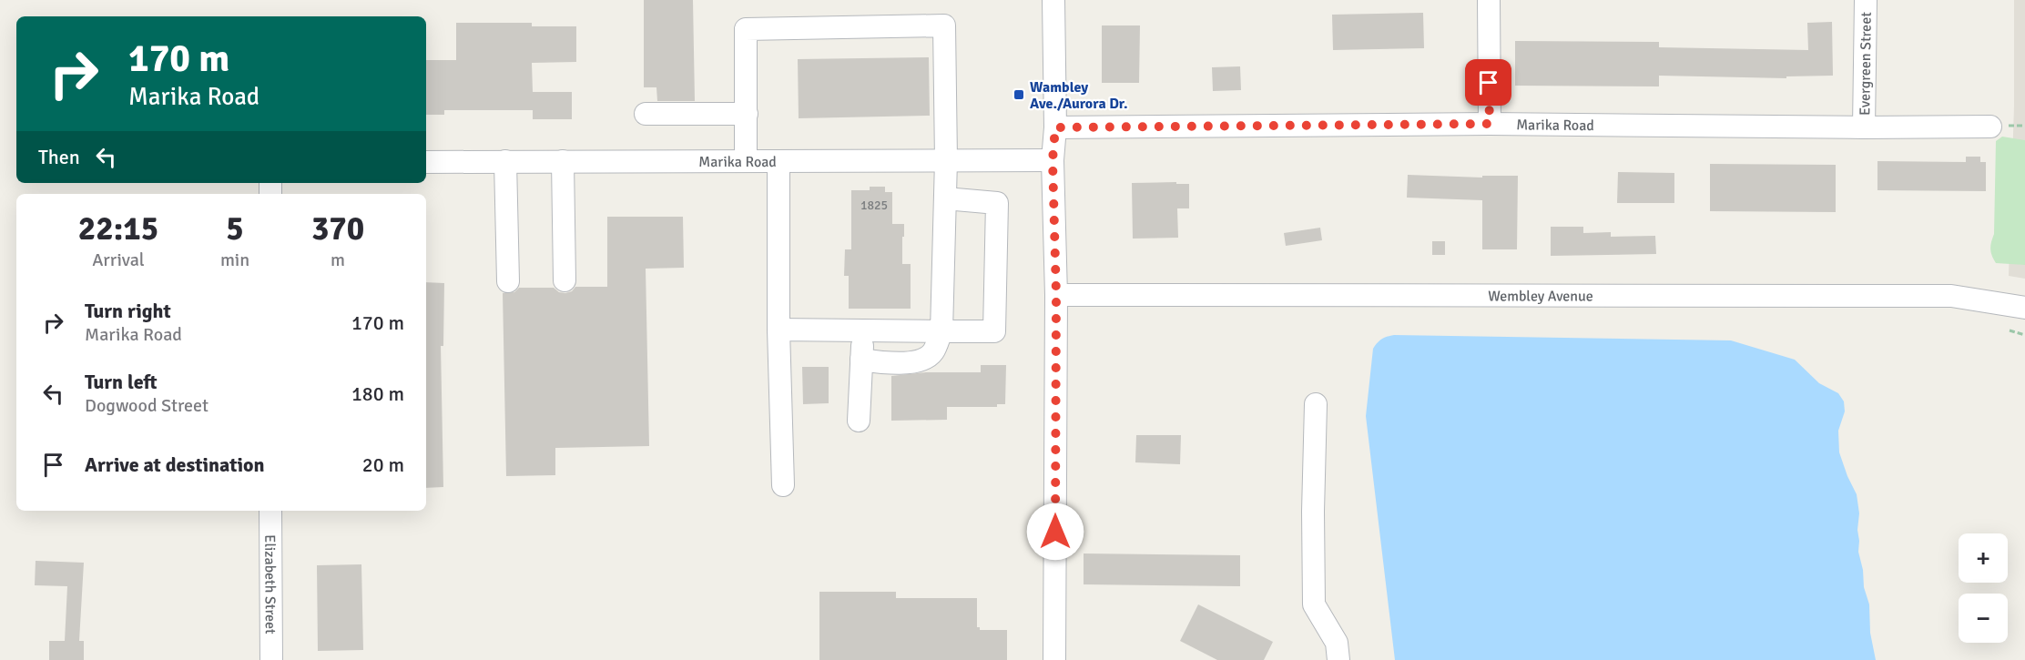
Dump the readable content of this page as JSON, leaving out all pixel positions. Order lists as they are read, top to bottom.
{
  "streets": {
    "street": [
      "Evergreen Street",
      "Marika Road",
      "Wembley Avenue",
      "Elizabeth Street"
    ]
  },
  "crossings": [
    ["Evergreen Street", "Marika Road"]
  ],
  "places": {
    "transit": ["Wambley Ave./Aurora Dr."]
  },
  "house_numbers": ["1825"],
  "page": {
    "turn": ["170 m", "Marika Road"],
    "then": "Then",
    "eta": [
      "22:15",
      "Arrival",
      "5",
      "min",
      "370",
      "m"
    ],
    "list": [
      {
        "name": "Turn right",
        "note": "Marika Road",
        "value": "170 m"
      },
      {
        "name": "Turn left",
        "note": "Dogwood Street",
        "value": "180 m"
      },
      {
        "name": "Arrive at destination",
        "value": "20 m"
      }
    ],
    "map_buttons": ["+", "−"]
  }
}
